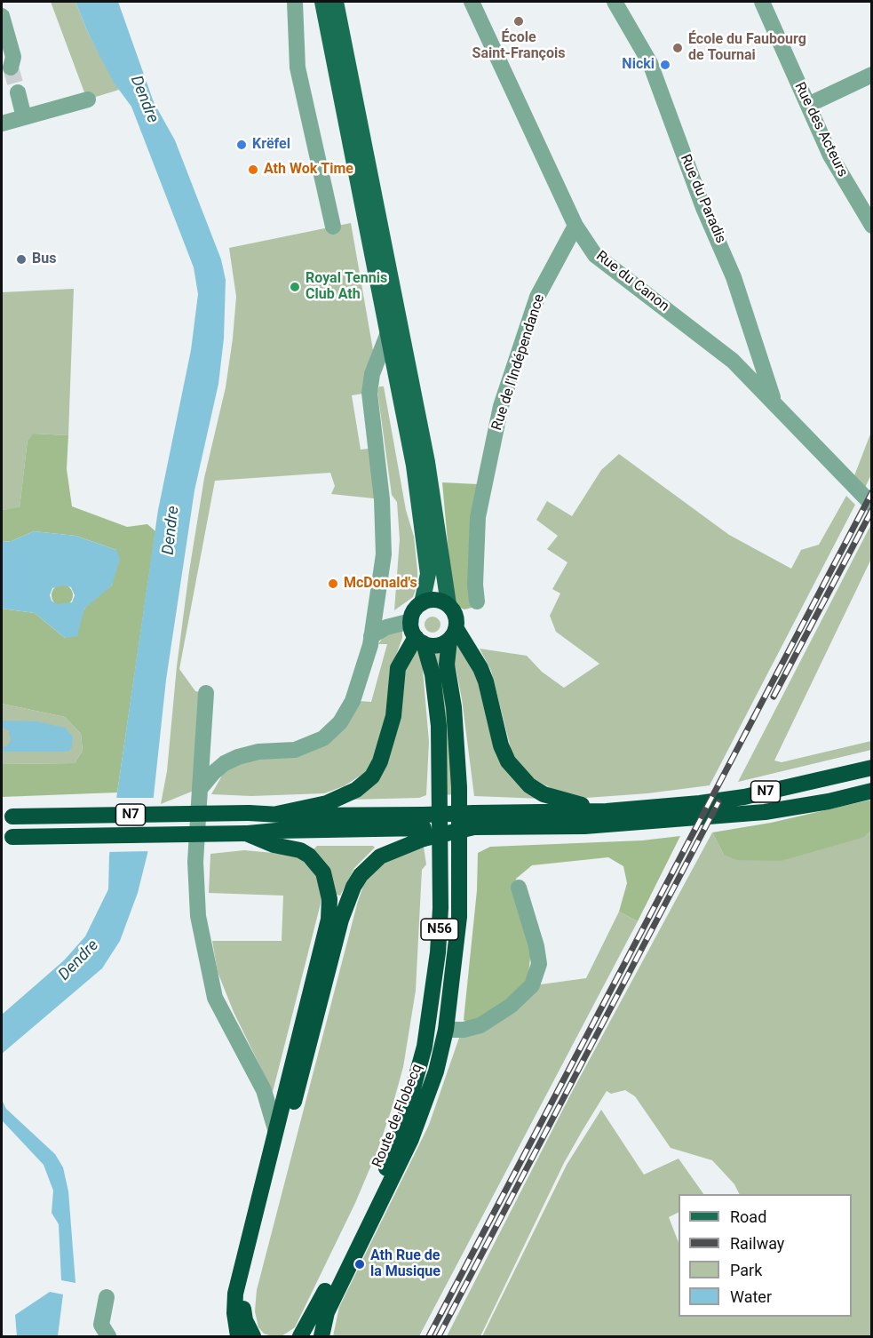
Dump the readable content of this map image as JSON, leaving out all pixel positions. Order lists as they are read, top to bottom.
{
  "streets": {
    "highway": ["N7", "N56", "Route de Flobecq"],
    "street": [
      "Rue des Acteurs",
      "Rue du Paradis",
      "Rue du Canon",
      "Rue de l'Indépendance"
    ]
  },
  "crossings": [
    ["Rue du Paradis", "Rue du Canon"],
    ["Rue du Canon", "Rue de l'Indépendance"],
    ["N56", "Route de Flobecq"]
  ],
  "water": ["Dendre"],
  "places": [
    "École Saint-François",
    "École du Faubourg de Tournai",
    "Nicki",
    "Krëfel",
    "Ath Wok Time",
    "Bus",
    "Royal Tennis Club Ath",
    "McDonald's",
    "Ath Rue de la Musique"
  ],
  "legend": [
    "Road",
    "Railway",
    "Park",
    "Water"
  ]
}
